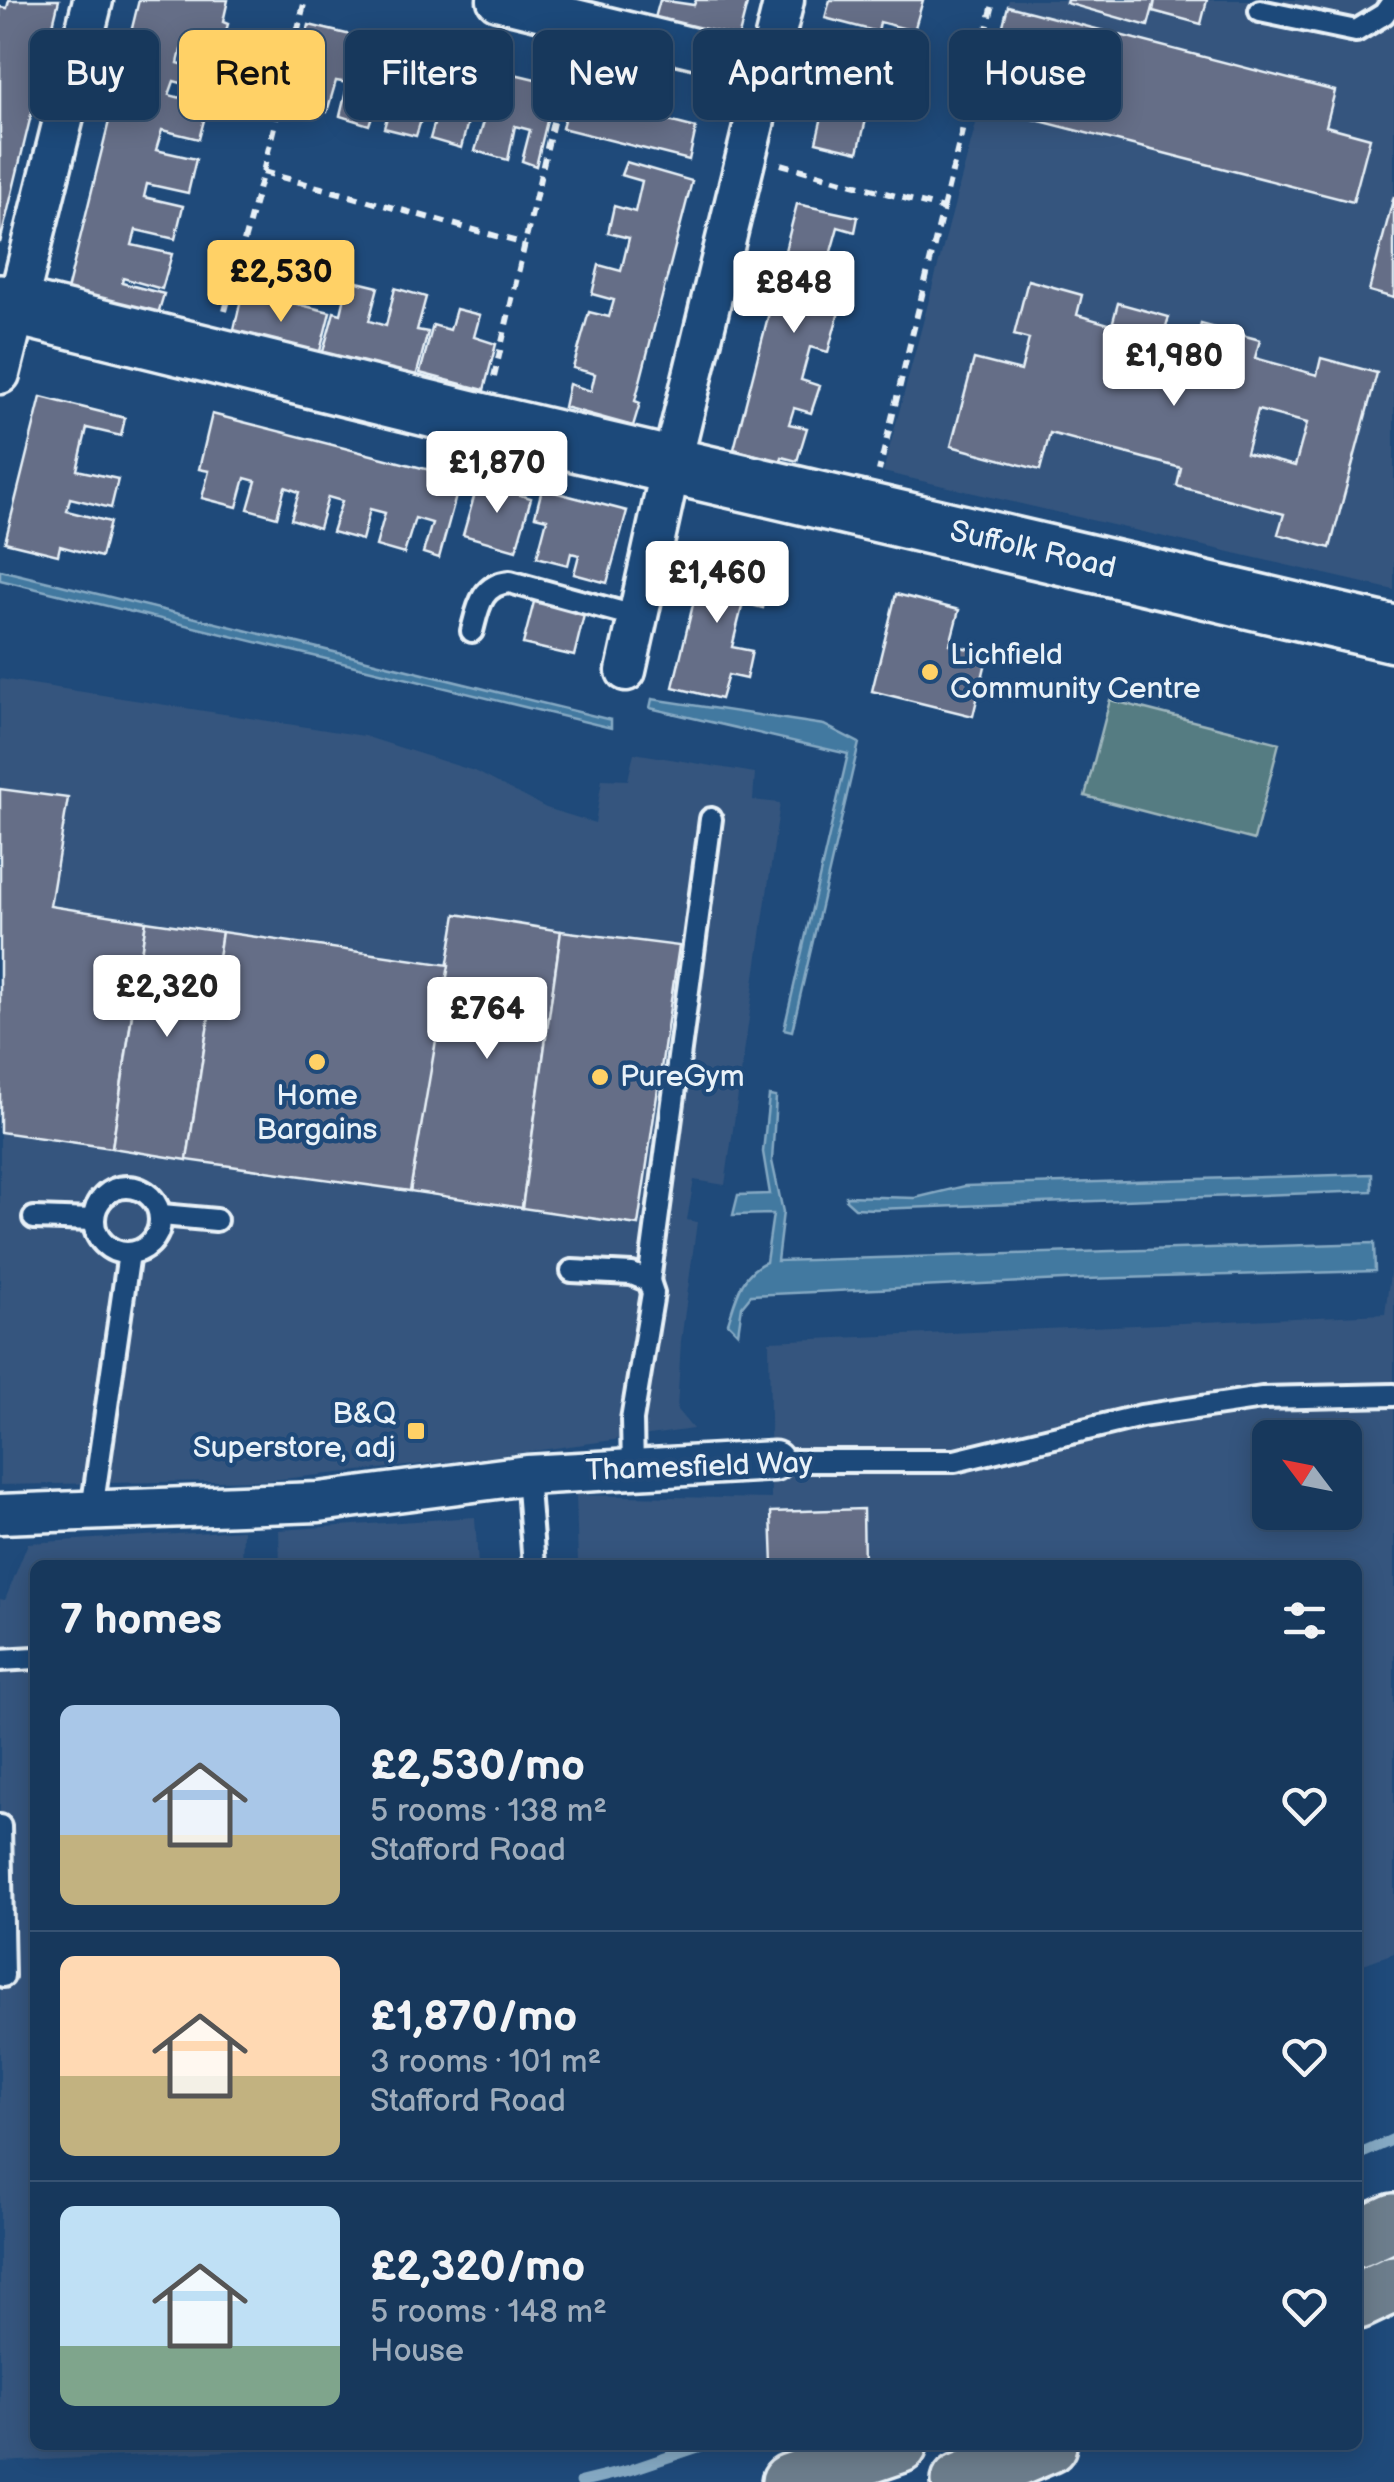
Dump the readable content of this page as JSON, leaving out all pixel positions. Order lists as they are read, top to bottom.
{
  "streets": {
    "street": ["Suffolk Road", "Thamesfield Way"]
  },
  "places": {
    "other": ["Lichfield Community Centre", "Home Bargains", "PureGym"],
    "transit": ["B&Q Superstore, adj"]
  },
  "north": "top left",
  "page": {
    "chip": [
      "Buy",
      "Rent",
      "Filters",
      "New",
      "Apartment",
      "House"
    ],
    "price": [
      "£2,530",
      "£848",
      "£1,980",
      "£1,870",
      "£1,460",
      "£2,320",
      "£764"
    ],
    "heading": "7 homes",
    "list": [
      {
        "name": "£2,530/mo",
        "note": "5 rooms · 138 m² · Stafford Road"
      },
      {
        "name": "£1,870/mo",
        "note": "3 rooms · 101 m² · Stafford Road"
      },
      {
        "name": "£2,320/mo",
        "note": "5 rooms · 148 m² · House"
      }
    ]
  }
}
